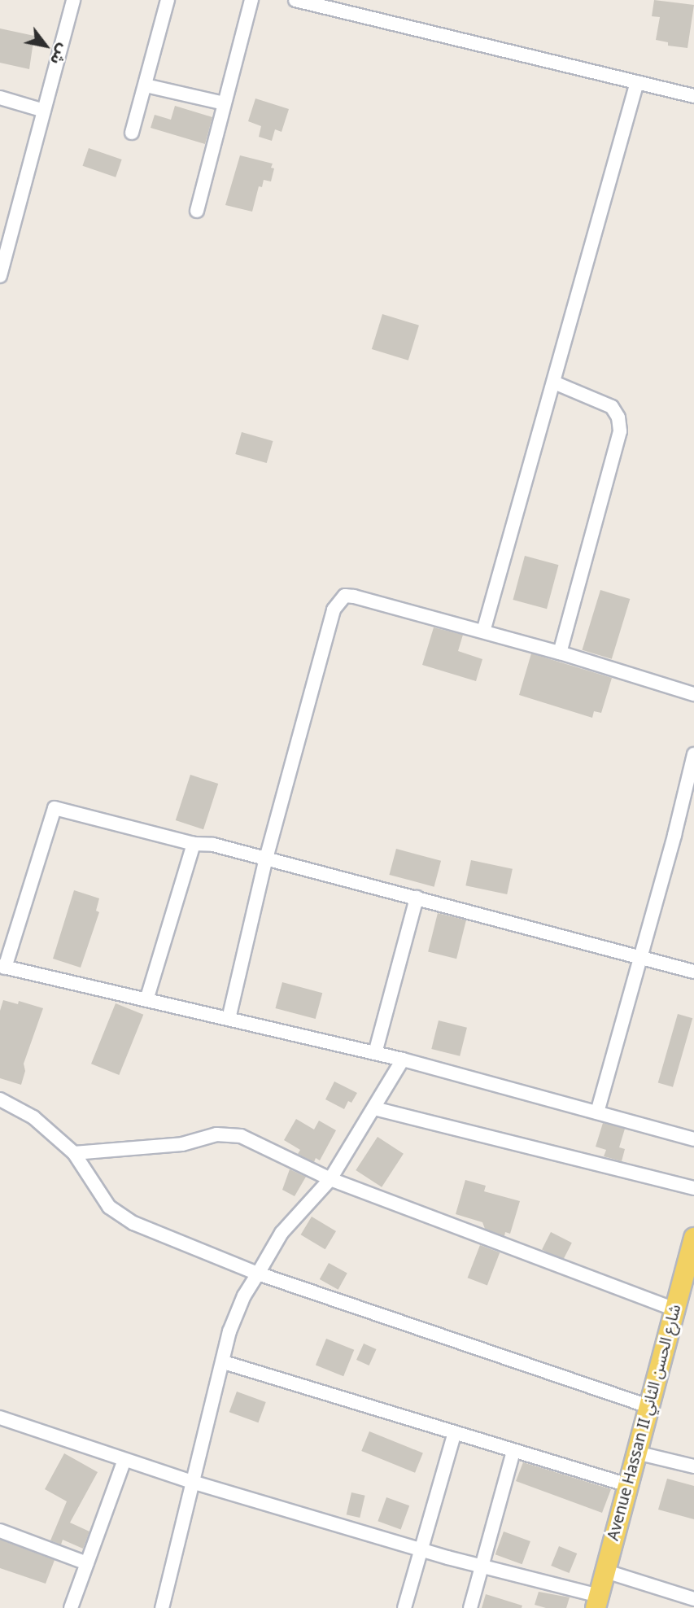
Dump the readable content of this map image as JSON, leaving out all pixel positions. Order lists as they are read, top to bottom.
{
  "streets": {
    "main road": ["Avenue Hassan II شارع الحسن الثاني"]
  },
  "north": "bottom right"
}
